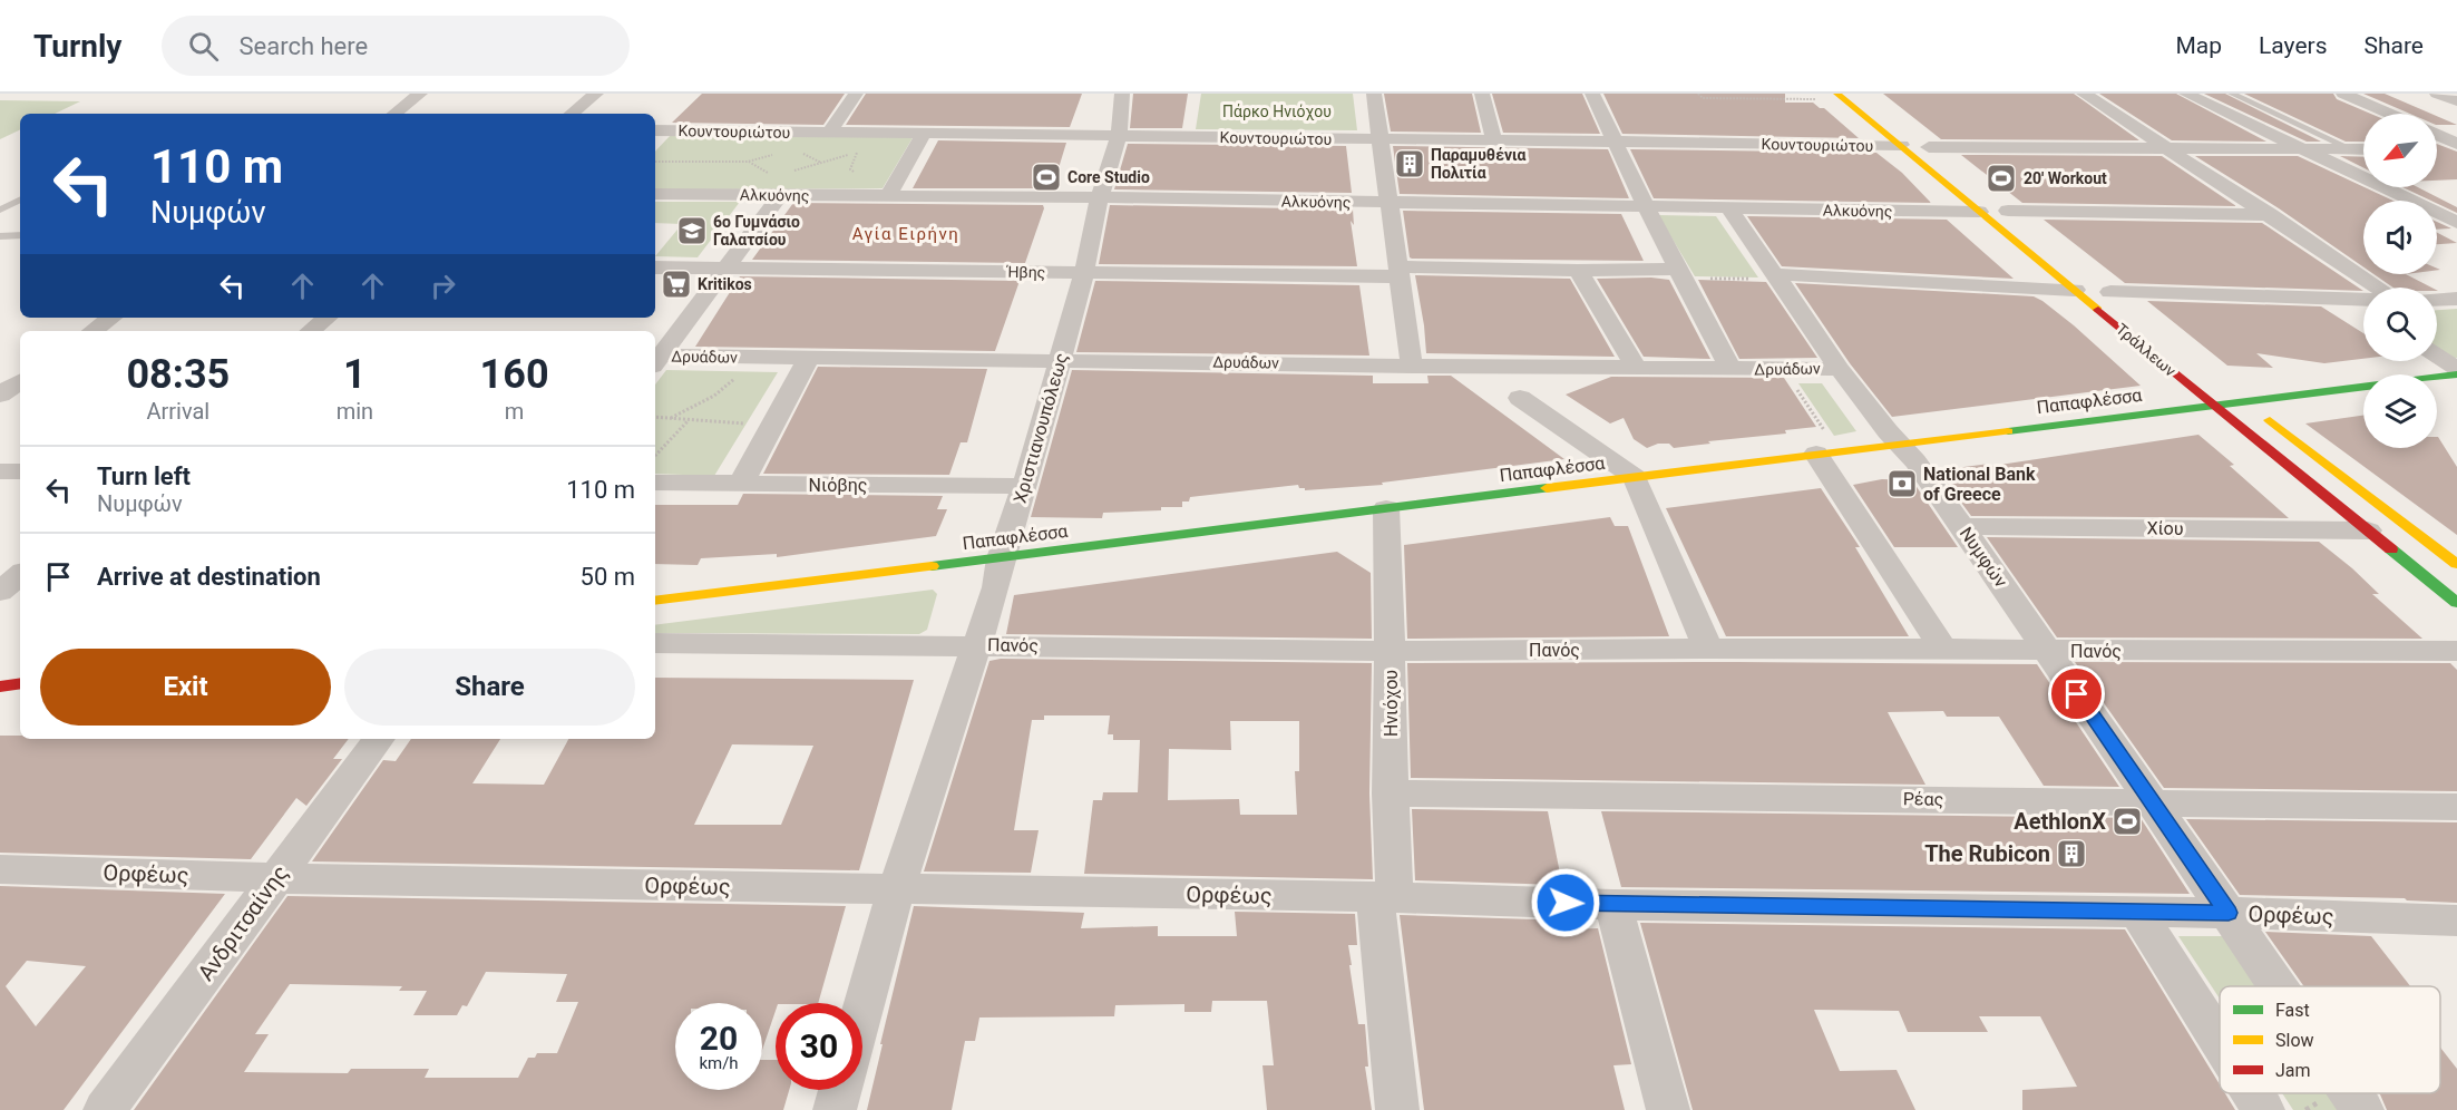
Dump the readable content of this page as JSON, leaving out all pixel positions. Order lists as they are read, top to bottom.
{
  "streets": {
    "street": [
      "Κουντουριώτου",
      "Αλκυόνης",
      "Ήβης",
      "Τράλλεων",
      "Δρυάδων",
      "Παπαφλέσσα",
      "Χριστιανουπόλεως",
      "Νιόβης",
      "Χίου",
      "Νυμφών",
      "Πανός",
      "Ηνιόχου",
      "Ρέας",
      "Ορφέως",
      "Ανδριτσαίνης"
    ]
  },
  "crossings": [
    ["Κουντουριώτου", "Τράλλεων"],
    ["Κουντουριώτου", "Χριστιανουπόλεως"],
    ["Αλκυόνης", "Τράλλεων"],
    ["Αλκυόνης", "Χριστιανουπόλεως"],
    ["Αλκυόνης", "Νυμφών"],
    ["Ήβης", "Χριστιανουπόλεως"],
    ["Τράλλεων", "Παπαφλέσσα"],
    ["Τράλλεων", "Χίου"],
    ["Δρυάδων", "Χριστιανουπόλεως"],
    ["Δρυάδων", "Νυμφών"],
    ["Παπαφλέσσα", "Χριστιανουπόλεως"],
    ["Παπαφλέσσα", "Νυμφών"],
    ["Παπαφλέσσα", "Ηνιόχου"],
    ["Χριστιανουπόλεως", "Νιόβης"],
    ["Χριστιανουπόλεως", "Πανός"],
    ["Χριστιανουπόλεως", "Ορφέως"],
    ["Χίου", "Νυμφών"],
    ["Νυμφών", "Πανός"],
    ["Νυμφών", "Ρέας"],
    ["Νυμφών", "Ορφέως"],
    ["Πανός", "Ηνιόχου"],
    ["Ηνιόχου", "Ρέας"],
    ["Ηνιόχου", "Ορφέως"],
    ["Ορφέως", "Ανδριτσαίνης"]
  ],
  "districts": ["Αγία Ειρήνη"],
  "parks": ["Πάρκο Ηνιόχου"],
  "places": {
    "building": ["Παραμυθένια Πολιτία", "The Rubicon"],
    "sports": ["Core Studio", "20' Workout", "AethlonX"],
    "school or university": ["6ο Γυμνάσιο Γαλατσίου"],
    "supermarket": ["Kritikos"],
    "bank": ["National Bank of Greece"]
  },
  "legend": ["Fast", "Slow", "Jam"],
  "north": "bottom left",
  "page": {
    "header": "Turnly",
    "search": "Search here",
    "nav": ["Map", "Layers", "Share"],
    "turn": ["110 m", "Νυμφών"],
    "eta": [
      "08:35",
      "Arrival",
      "1",
      "min",
      "160",
      "m"
    ],
    "list": [
      {
        "name": "Turn left",
        "note": "Νυμφών",
        "value": "110 m"
      },
      {
        "name": "Arrive at destination",
        "value": "50 m"
      }
    ],
    "buttons": ["Exit", "Share"],
    "speed": "20 km/h",
    "limit": "30"
  }
}
